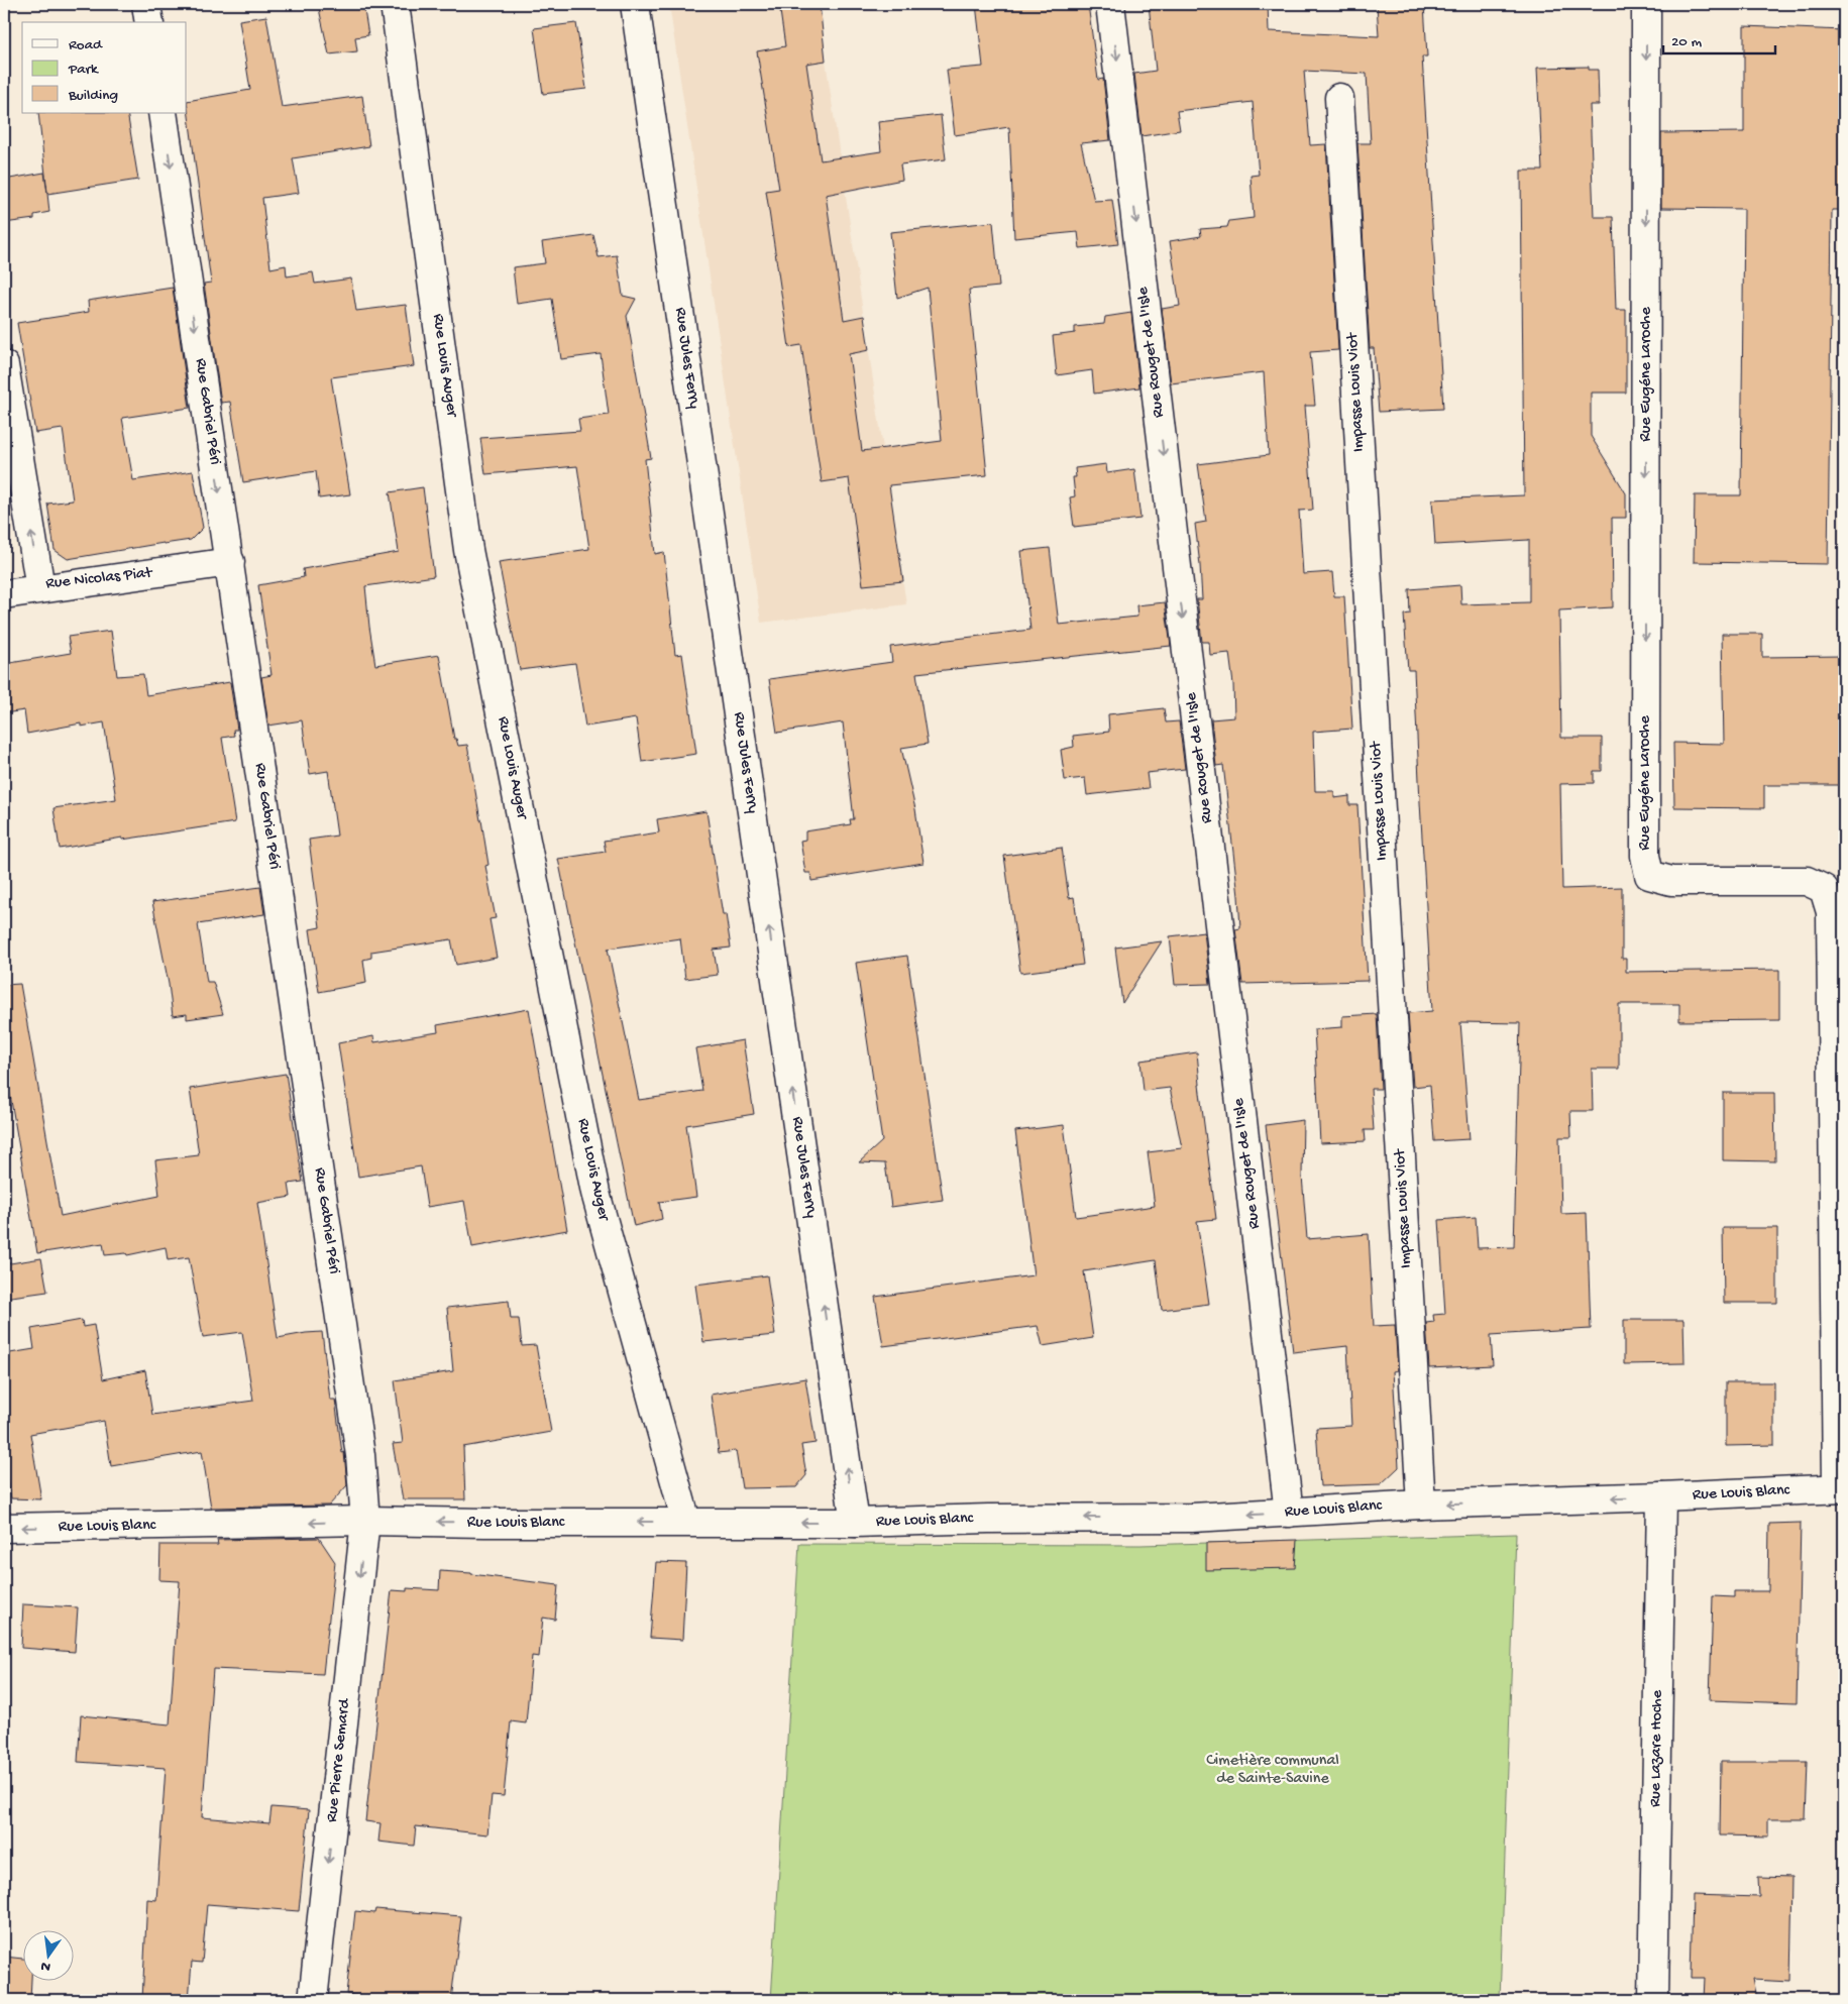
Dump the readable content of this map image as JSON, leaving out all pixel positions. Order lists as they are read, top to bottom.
{
  "streets": {
    "street": [
      "Rue Rouget de l'Isle",
      "Rue Jules Ferry",
      "Rue Louis Auger",
      "Rue Eugéne Laroche",
      "Impasse Louis Viot",
      "Rue Gabriel Péri",
      "Rue Nicolas Piat",
      "Rue Louis Blanc",
      "Rue Lazare Hoche",
      "Rue Pierre Semard"
    ]
  },
  "crossings": [
    ["Rue Rouget de l'Isle", "Rue Louis Blanc"],
    ["Rue Jules Ferry", "Rue Louis Blanc"],
    ["Rue Louis Auger", "Rue Louis Blanc"],
    ["Rue Eugéne Laroche", "Rue Louis Blanc"],
    ["Impasse Louis Viot", "Rue Louis Blanc"],
    ["Rue Gabriel Péri", "Rue Nicolas Piat"],
    ["Rue Gabriel Péri", "Rue Louis Blanc"],
    ["Rue Gabriel Péri", "Rue Pierre Semard"],
    ["Rue Louis Blanc", "Rue Lazare Hoche"],
    ["Rue Louis Blanc", "Rue Pierre Semard"]
  ],
  "one_way": [
    "Rue Rouget de l'Isle",
    "Rue Jules Ferry",
    "Rue Eugéne Laroche",
    "Rue Nicolas Piat",
    "Rue Louis Blanc",
    "Rue Pierre Semard"
  ],
  "parks": ["Cimetière communal de Sainte-Savine"],
  "legend": ["Road", "Park", "Building"],
  "scale_bar": "20 m",
  "north": "bottom"
}
